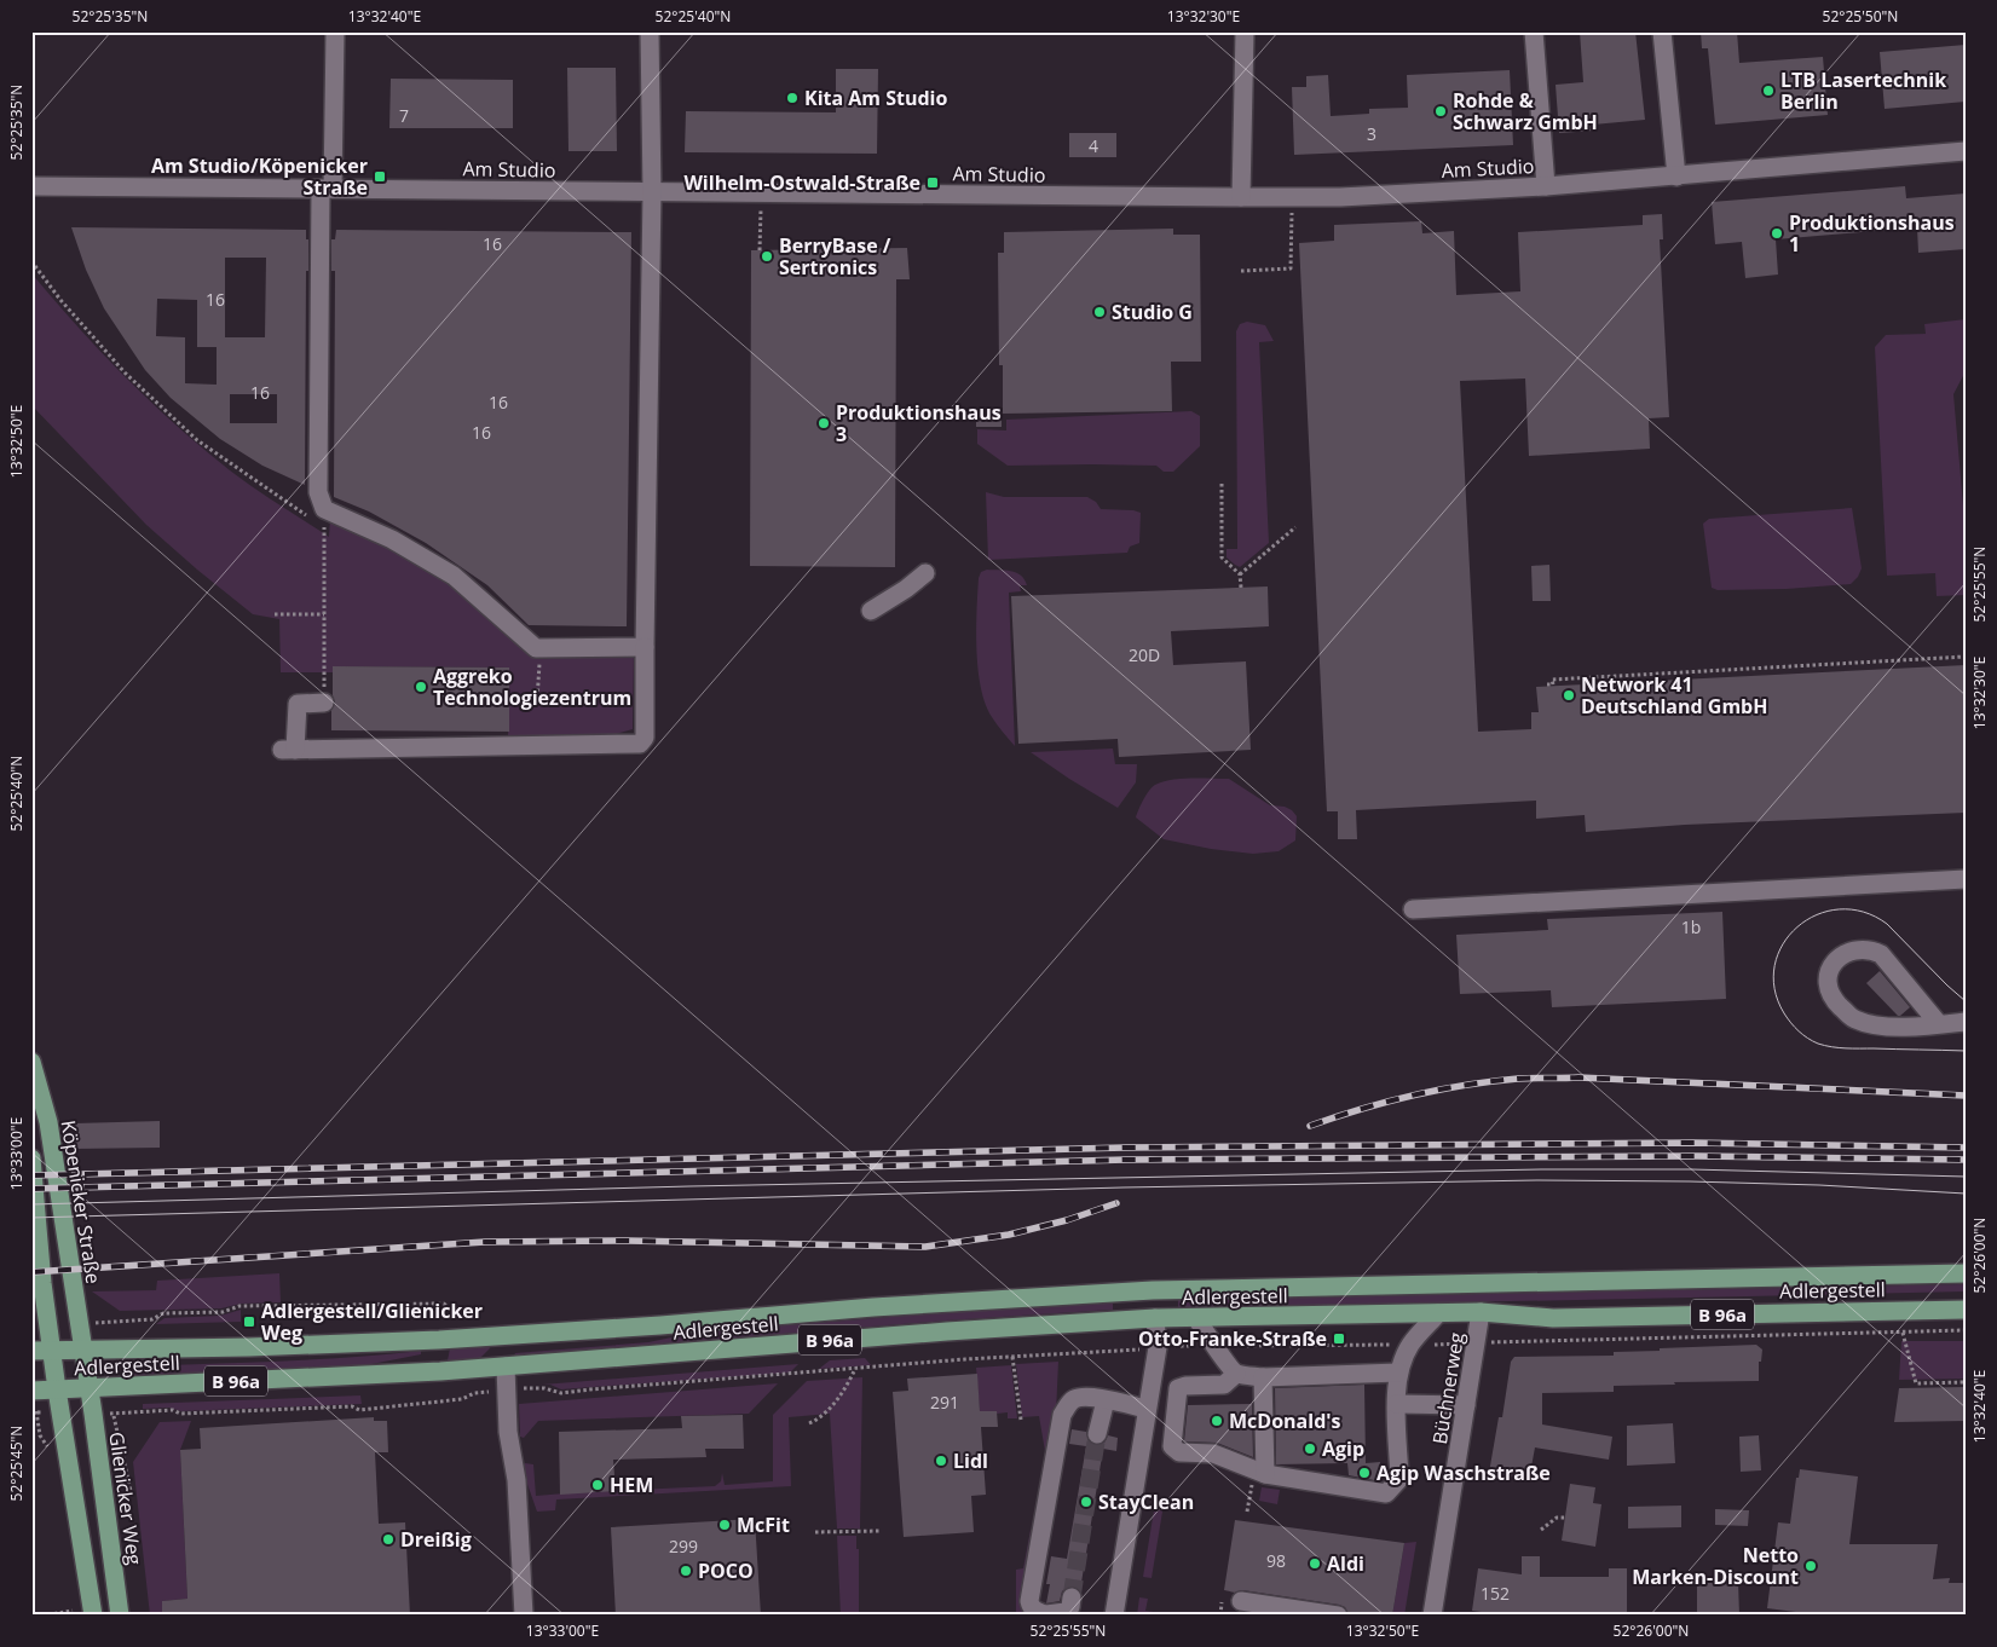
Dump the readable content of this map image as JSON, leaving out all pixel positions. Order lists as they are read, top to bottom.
{
  "streets": {
    "main road": [
      "Köpenicker Straße",
      "Adlergestell",
      "B 96a",
      "Glienicker Weg"
    ],
    "street": ["Am Studio", "Büchnerweg"]
  },
  "crossings": [
    ["Köpenicker Straße", "Adlergestell"],
    ["Köpenicker Straße", "Glienicker Weg"],
    ["Adlergestell", "Büchnerweg"],
    ["Adlergestell", "Glienicker Weg"]
  ],
  "places": {
    "other": [
      "LTB Lasertechnik Berlin",
      "Kita Am Studio",
      "Rohde & Schwarz GmbH",
      "Produktionshaus 1",
      "BerryBase / Sertronics",
      "Studio G",
      "Produktionshaus 3",
      "Aggreko Technologiezentrum",
      "Network 41 Deutschland GmbH",
      "McDonald's",
      "Agip",
      "Lidl",
      "Agip Waschstraße",
      "HEM",
      "StayClean",
      "McFit",
      "Dreißig",
      "Aldi",
      "Netto Marken-Discount",
      "POCO"
    ],
    "transit": [
      "Am Studio/Köpenicker Straße",
      "Wilhelm-Ostwald-Straße",
      "Adlergestell/Glienicker Weg",
      "Otto-Franke-Straße"
    ]
  },
  "house_numbers": [
    "7",
    "3",
    "4",
    "16",
    "16",
    "16",
    "16",
    "16",
    "20D",
    "1b",
    "291",
    "299",
    "98",
    "152"
  ],
  "coordinates": [
    "52°25'35\"N",
    "13°32'40\"E",
    "52°25'40\"N",
    "13°32'30\"E",
    "52°25'50\"N",
    "13°32'50\"E",
    "52°25'55\"N",
    "13°33'00\"E",
    "52°26'00\"N",
    "52°25'45\"N"
  ]
}
